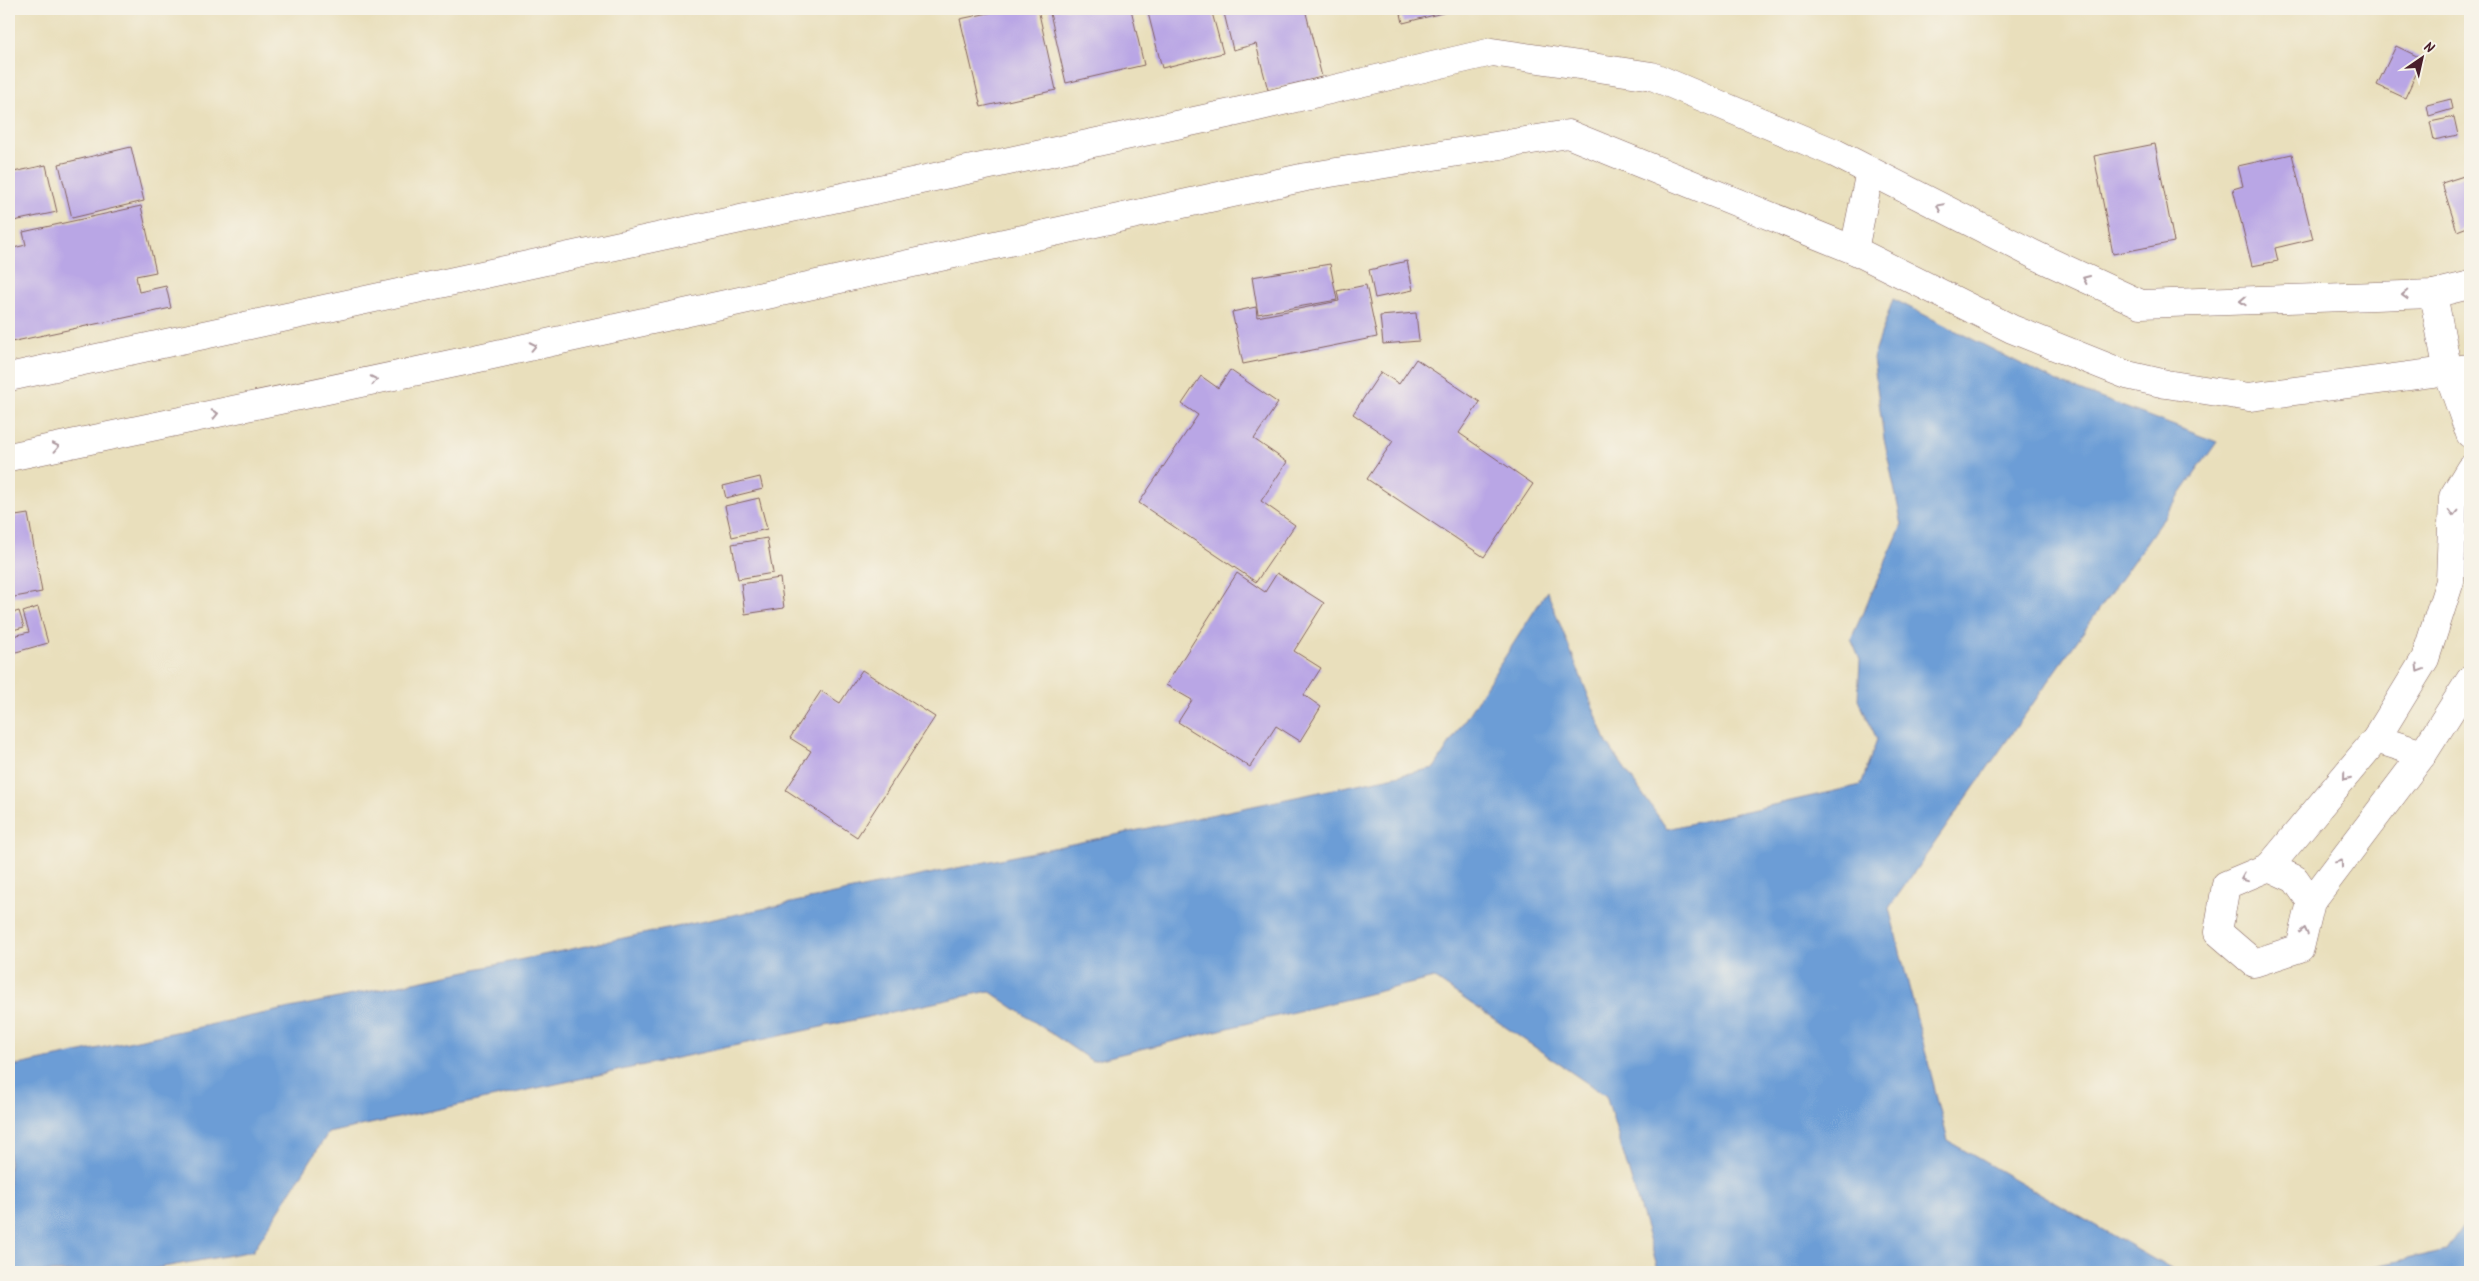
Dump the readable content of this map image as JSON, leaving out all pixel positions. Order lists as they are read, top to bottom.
{
  "north": "top right"
}
